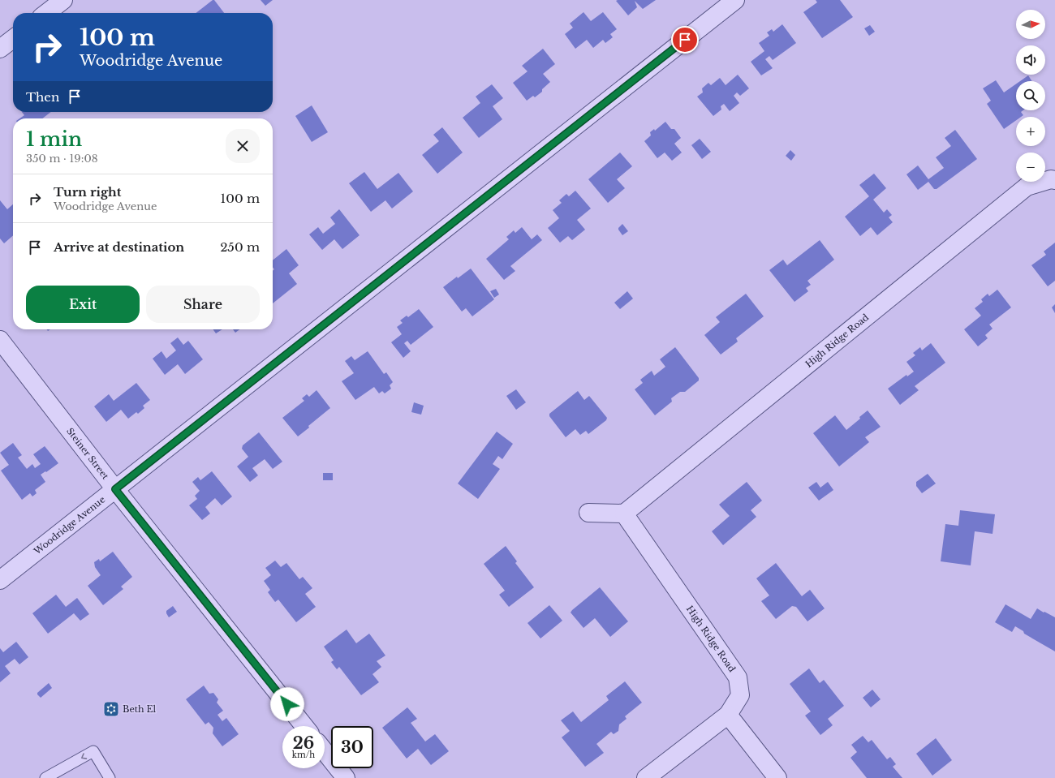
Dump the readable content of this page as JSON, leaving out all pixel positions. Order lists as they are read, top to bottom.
{
  "streets": {
    "street": ["High Ridge Road", "Steiner Street", "Woodridge Avenue"]
  },
  "crossings": [
    ["Steiner Street", "Woodridge Avenue"]
  ],
  "places": {
    "synagogue": ["Beth El"]
  },
  "north": "right",
  "page": {
    "map_buttons": ["+", "−"],
    "turn": ["100 m", "Woodridge Avenue"],
    "then": "Then",
    "heading": ["1 min", "350 m · 19:08"],
    "list": [
      {
        "name": "Turn right",
        "note": "Woodridge Avenue",
        "value": "100 m"
      },
      {
        "name": "Arrive at destination",
        "value": "250 m"
      }
    ],
    "buttons": ["Exit", "Share"],
    "speed": "26 km/h",
    "limit": "30"
  }
}
